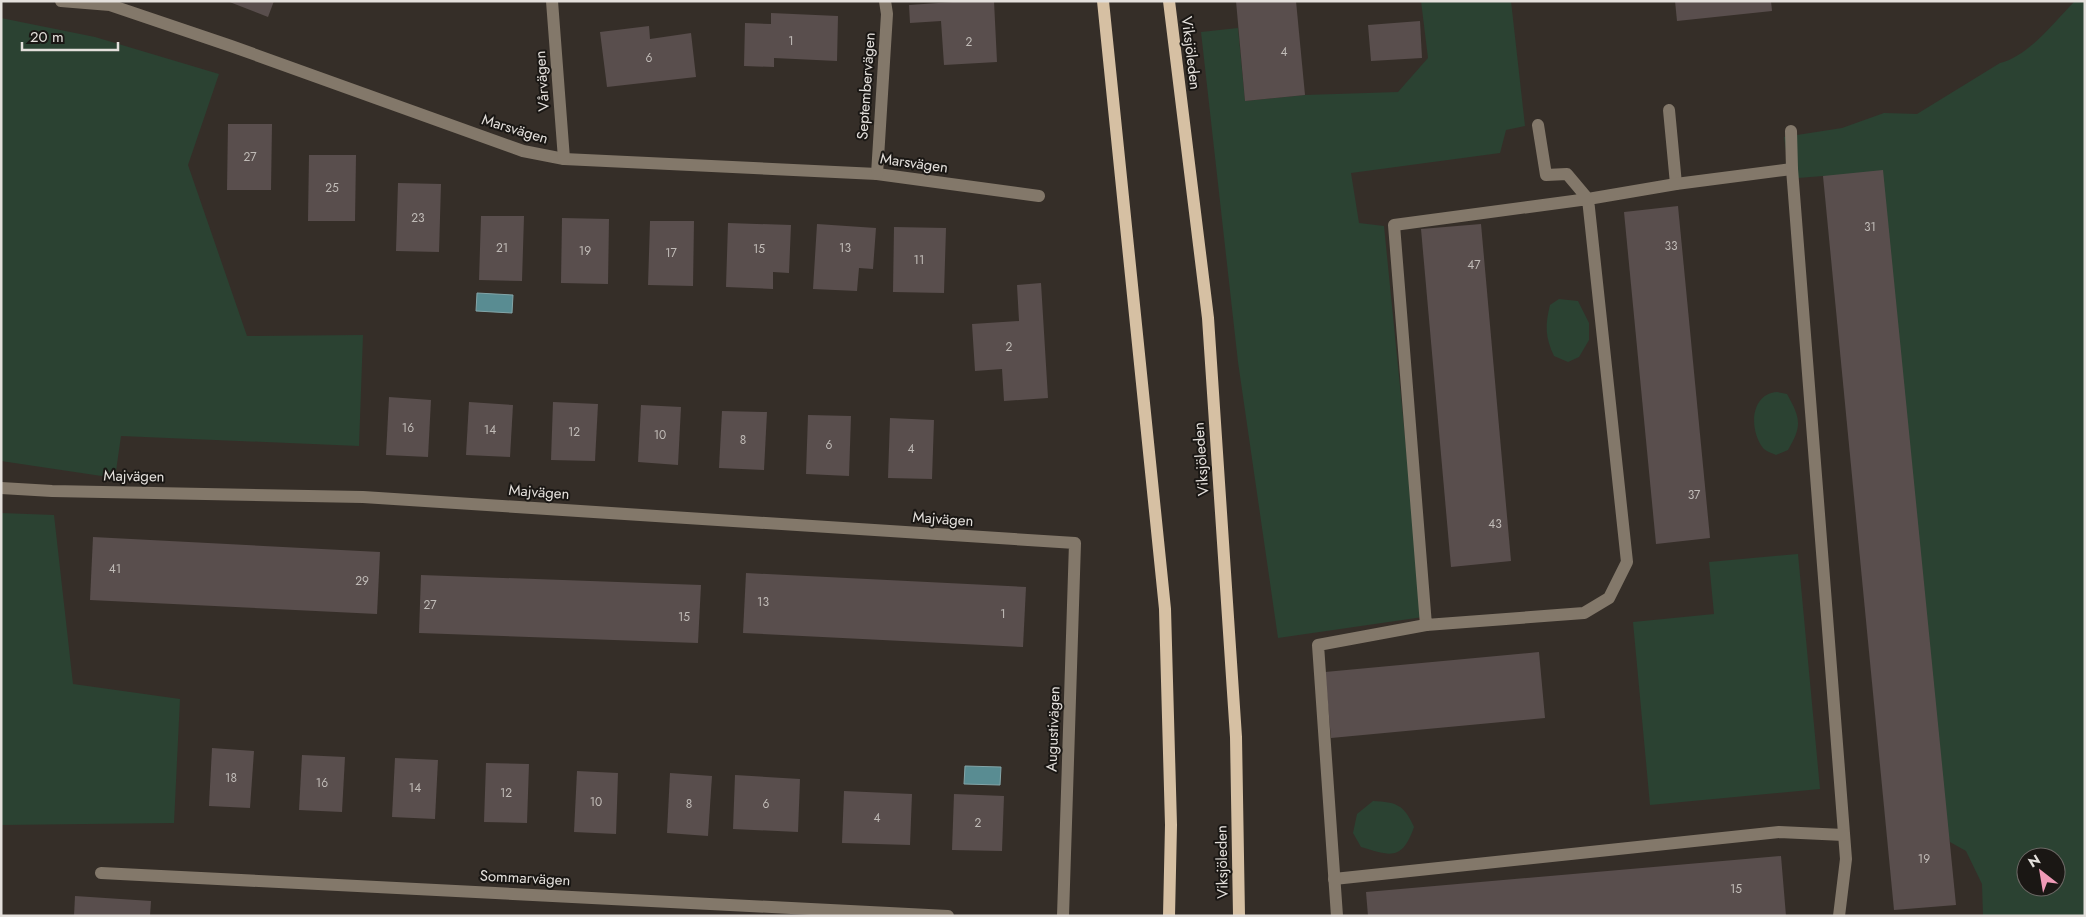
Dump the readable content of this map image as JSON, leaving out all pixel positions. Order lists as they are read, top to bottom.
{
  "streets": {
    "main road": ["Viksjöleden"],
    "street": [
      "Vårvägen",
      "Septembervägen",
      "Marsvägen",
      "Majvägen",
      "Augustivägen",
      "Sommarvägen"
    ]
  },
  "crossings": [
    ["Vårvägen", "Marsvägen"],
    ["Septembervägen", "Marsvägen"],
    ["Majvägen", "Augustivägen"]
  ],
  "house_numbers": [
    "1",
    "2",
    "4",
    "6",
    "27",
    "25",
    "23",
    "31",
    "33",
    "21",
    "13",
    "15",
    "19",
    "17",
    "11",
    "47",
    "2",
    "16",
    "14",
    "12",
    "10",
    "8",
    "6",
    "4",
    "37",
    "43",
    "41",
    "29",
    "13",
    "27",
    "1",
    "15",
    "18",
    "16",
    "14",
    "12",
    "10",
    "8",
    "6",
    "4",
    "2",
    "19",
    "15"
  ],
  "scale_bar": "20 m",
  "north": "top left"
}
